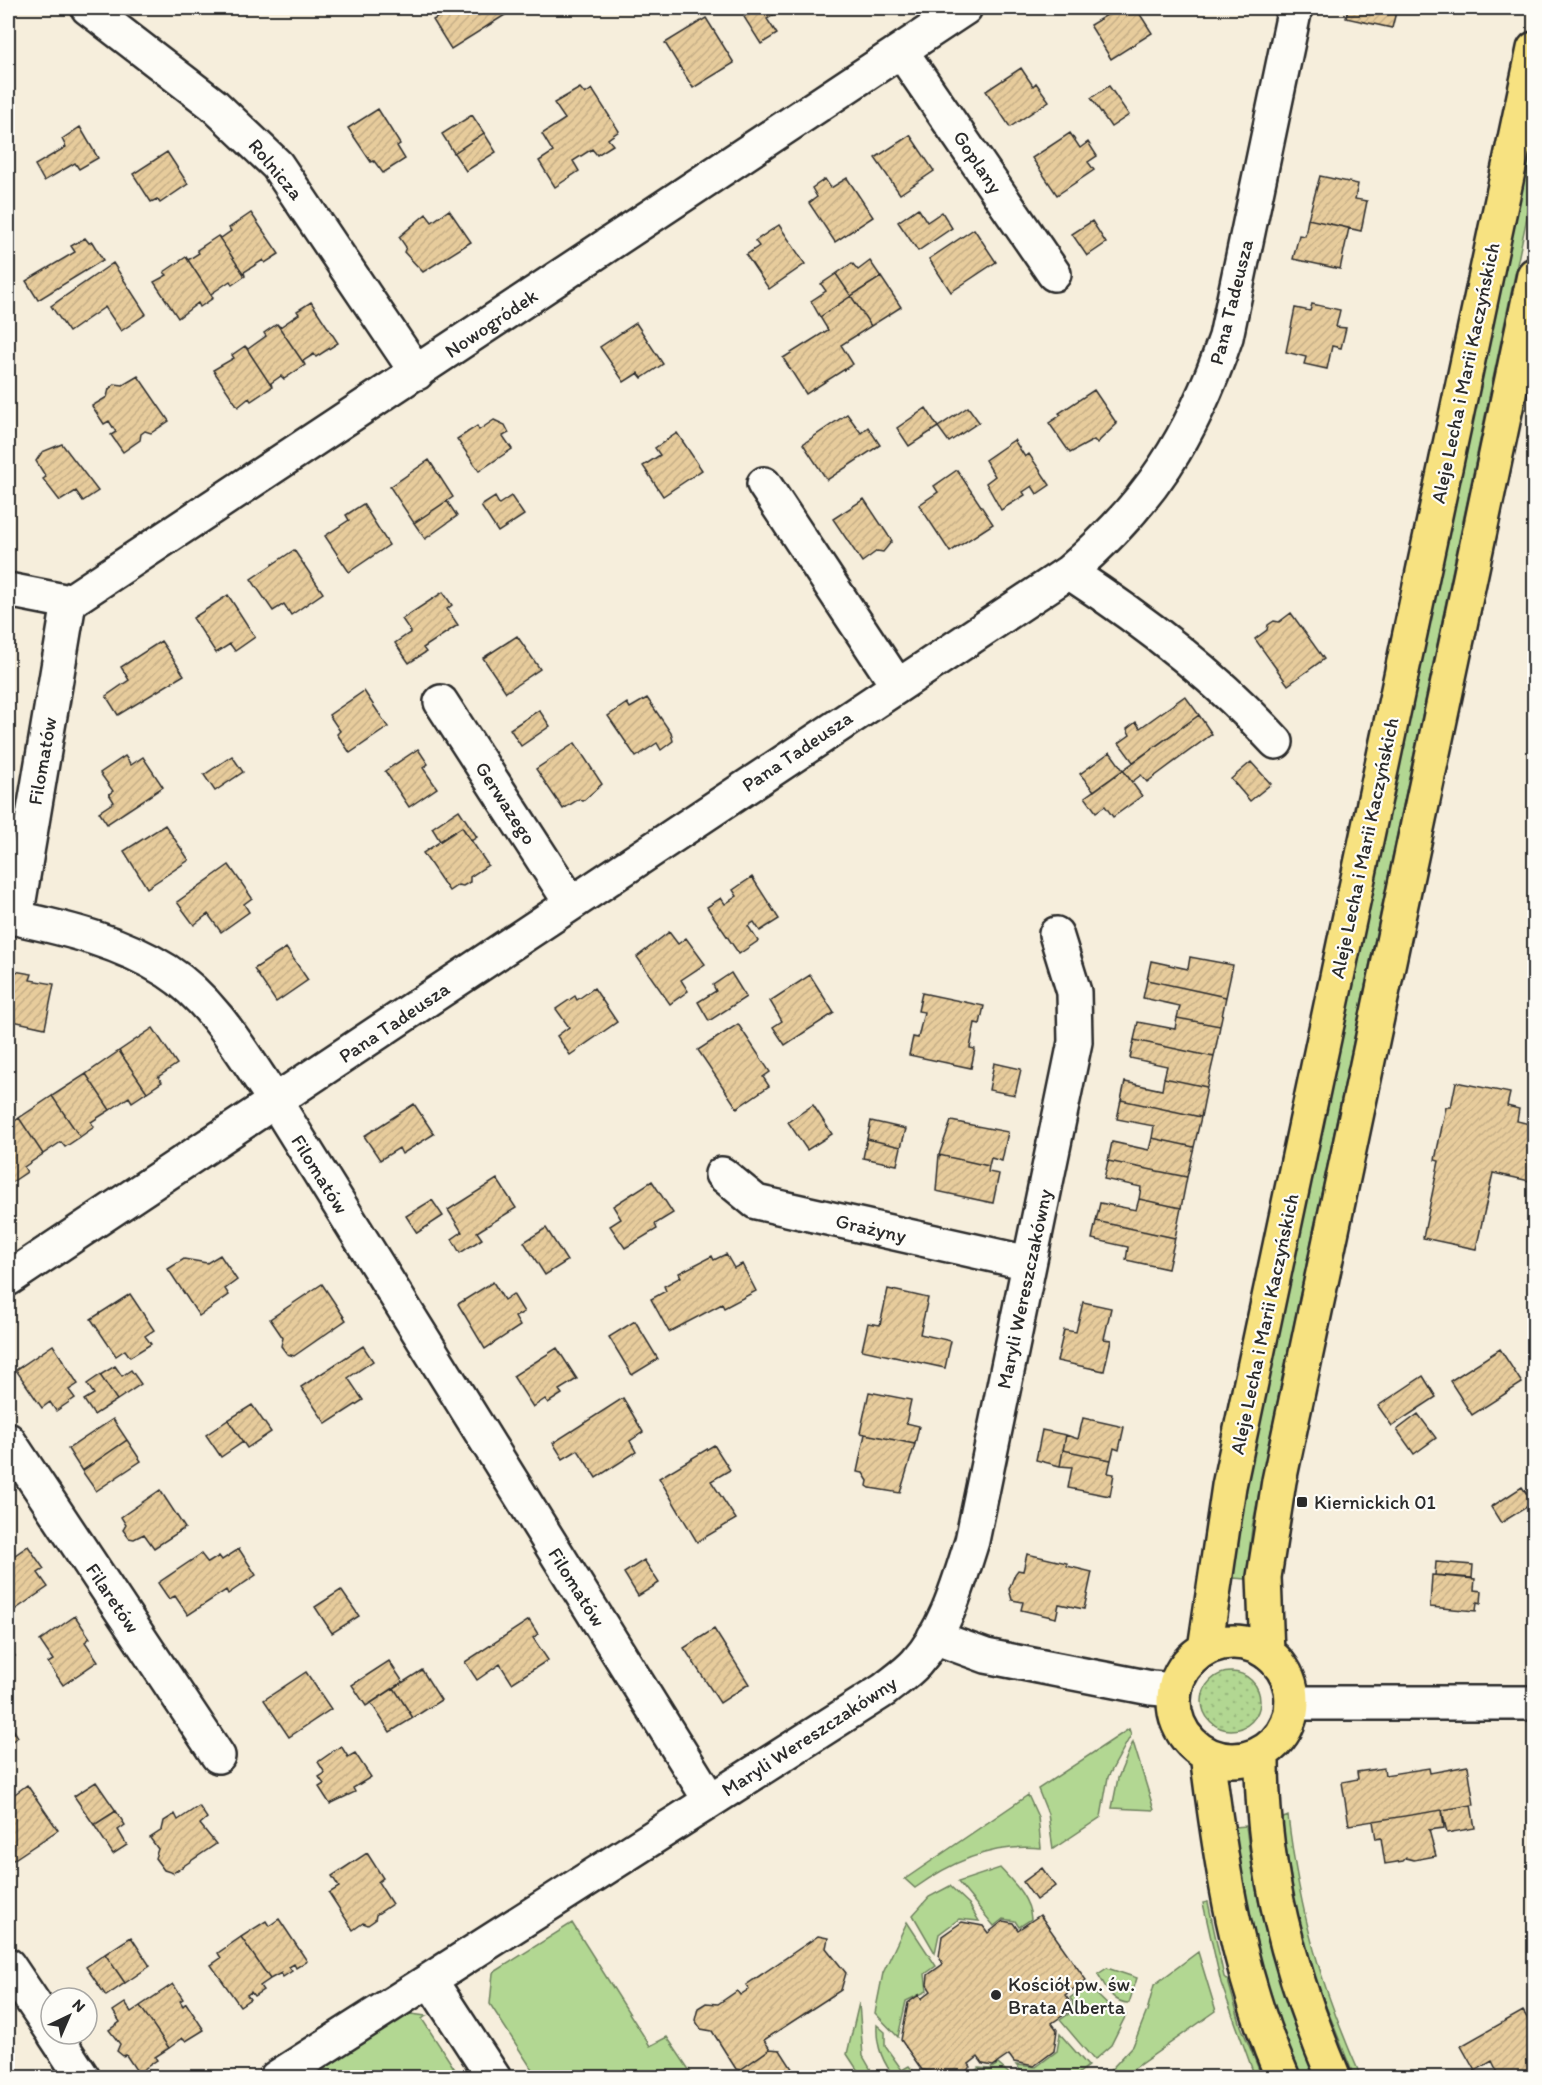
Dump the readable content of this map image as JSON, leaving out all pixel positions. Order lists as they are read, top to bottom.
{
  "streets": {
    "main road": ["Aleje Lecha i Marii Kaczyńskich"],
    "street": [
      "Goplany",
      "Rolnicza",
      "Pana Tadeusza",
      "Nowogródek",
      "Filomatów",
      "Gerwazego",
      "Grażyny",
      "Maryli Wereszczakówny",
      "Filaretów"
    ]
  },
  "crossings": [
    ["Goplany", "Nowogródek"],
    ["Rolnicza", "Nowogródek"],
    ["Pana Tadeusza", "Filomatów"],
    ["Pana Tadeusza", "Gerwazego"],
    ["Nowogródek", "Filomatów"],
    ["Filomatów", "Maryli Wereszczakówny"],
    ["Grażyny", "Maryli Wereszczakówny"]
  ],
  "places": {
    "transit": ["Kiernickich 01"],
    "other": ["Kościół pw. św. Brata Alberta"]
  },
  "north": "top right"
}
